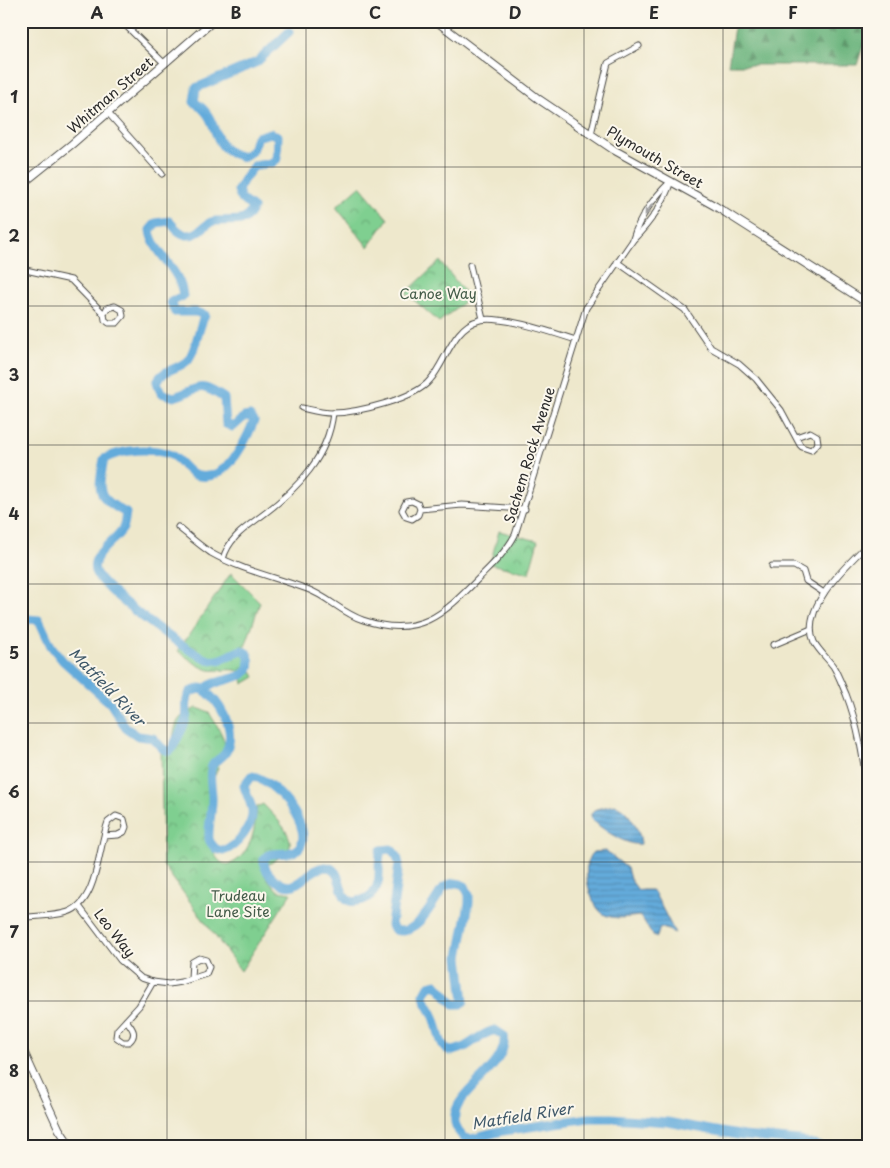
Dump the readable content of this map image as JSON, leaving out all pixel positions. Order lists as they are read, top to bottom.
{
  "streets": {
    "main road": ["Whitman Street", "Plymouth Street"],
    "street": ["Sachem Rock Avenue", "Leo Way"]
  },
  "crossings": [
    ["Plymouth Street", "Sachem Rock Avenue"]
  ],
  "water": ["Matfield River"],
  "parks": ["Canoe Way", "Trudeau Lane Site"],
  "grid": {
    "columns": [
      "A",
      "B",
      "C",
      "D",
      "E",
      "F"
    ],
    "rows": [
      "1",
      "2",
      "3",
      "4",
      "5",
      "6",
      "7",
      "8"
    ]
  }
}
